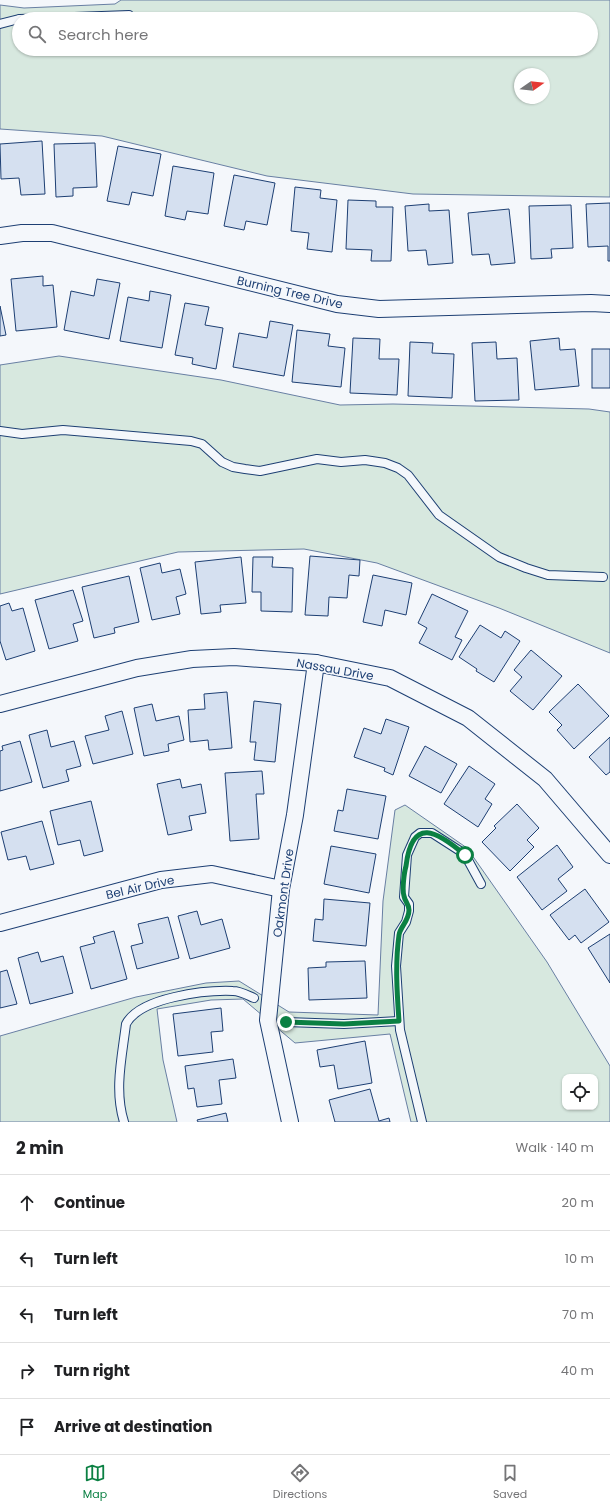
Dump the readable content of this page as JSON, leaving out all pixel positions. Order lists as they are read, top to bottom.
{
  "streets": {
    "street": [
      "Burning Tree Drive",
      "Nassau Drive",
      "Bel Air Drive",
      "Oakmont Drive"
    ]
  },
  "crossings": [
    ["Nassau Drive", "Oakmont Drive"],
    ["Bel Air Drive", "Oakmont Drive"]
  ],
  "north": "right",
  "page": {
    "search": "Search here",
    "heading": ["2 min", "Walk · 140 m"],
    "list": [
      ["Continue", "20 m"],
      ["Turn left", "10 m"],
      ["Turn left", "70 m"],
      ["Turn right", "40 m"],
      "Arrive at destination"
    ],
    "nav": ["Map", "Directions", "Saved"]
  }
}
